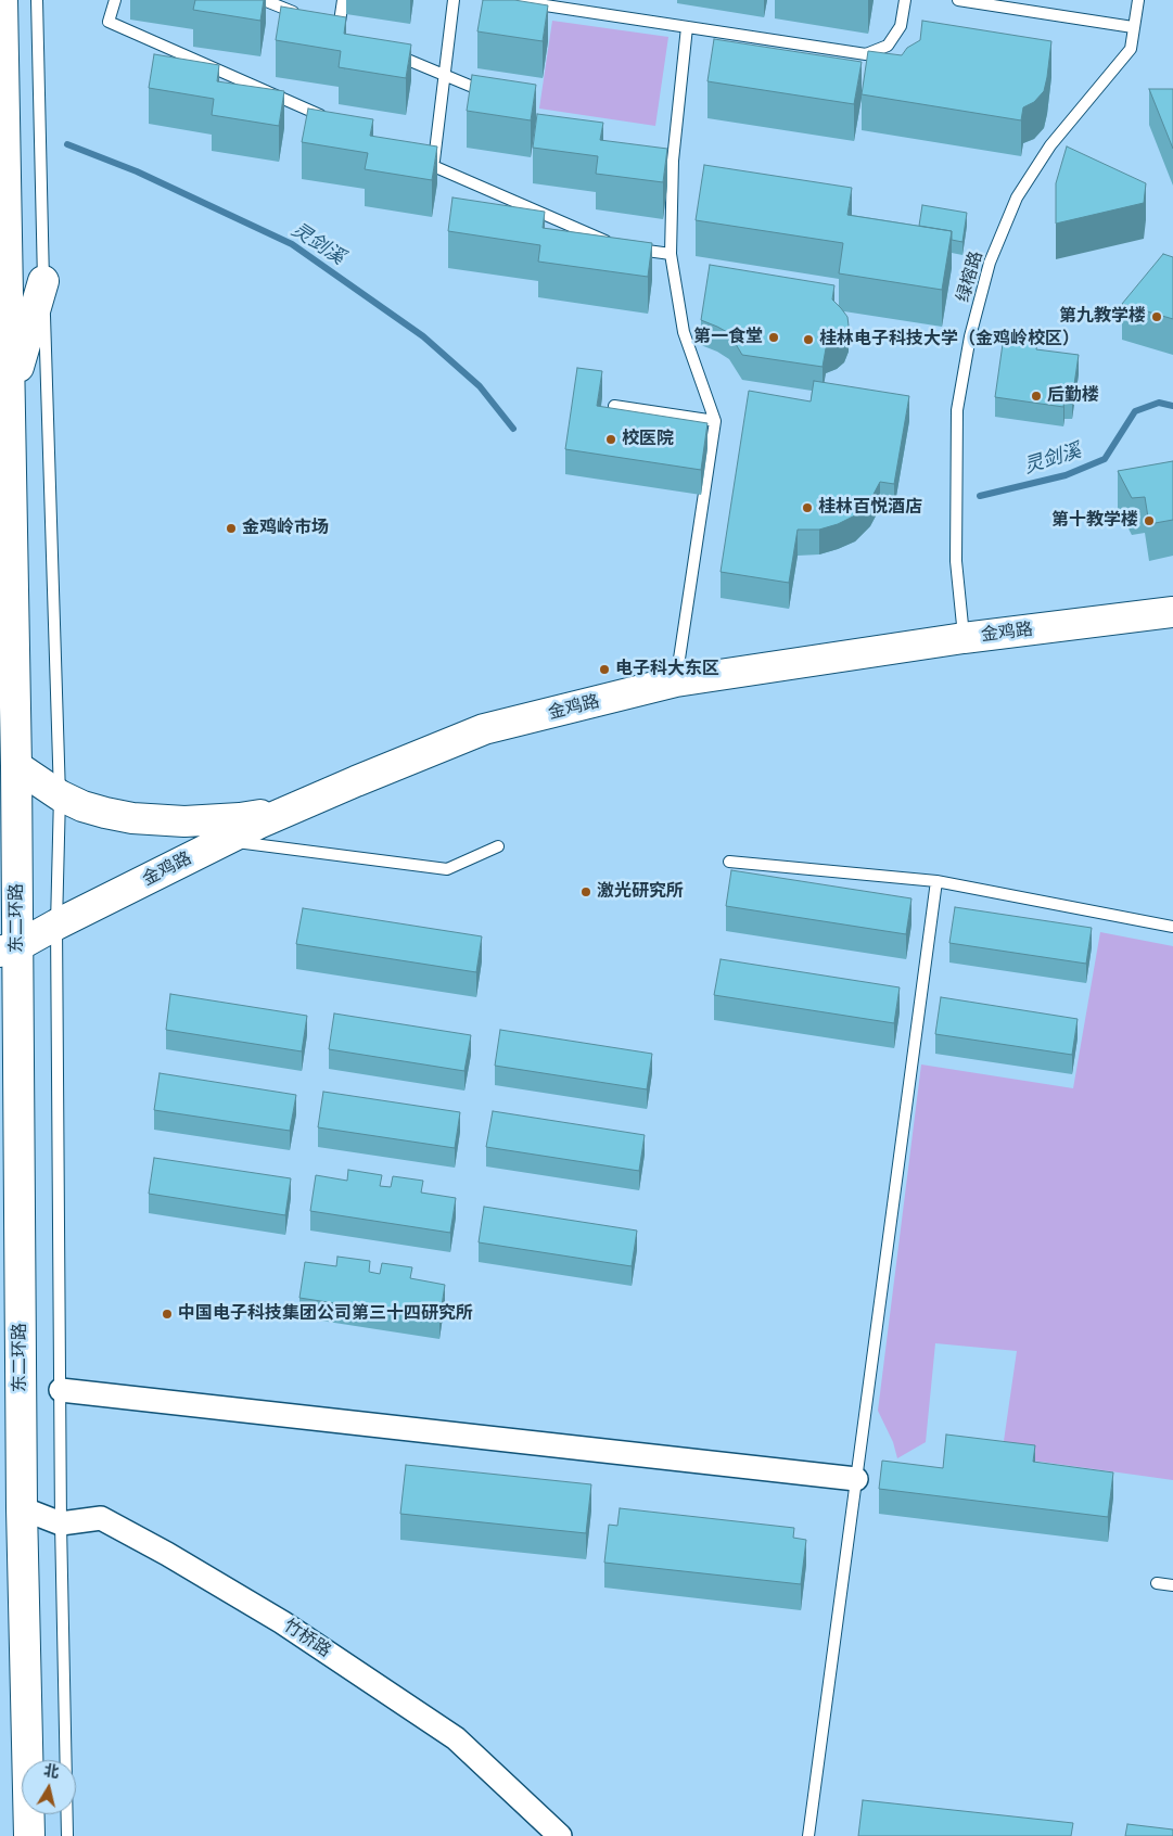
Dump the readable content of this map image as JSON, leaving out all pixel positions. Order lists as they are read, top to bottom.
{
  "streets": {
    "main road": ["金鸡路", "东二环路"],
    "street": ["竹桥路"],
    "lane": ["绿榕路"]
  },
  "crossings": [
    ["绿榕路", "金鸡路"],
    ["金鸡路", "东二环路"],
    ["东二环路", "竹桥路"]
  ],
  "water": ["灵剑溪"],
  "places": [
    "第九教学楼",
    "第一食堂",
    "桂林电子科技大学（金鸡岭校区）",
    "后勤楼",
    "校医院",
    "桂林百悦酒店",
    "第十教学楼",
    "金鸡岭市场",
    "电子科大东区",
    "激光研究所",
    "中国电子科技集团公司第三十四研究所"
  ],
  "north": "top"
}
